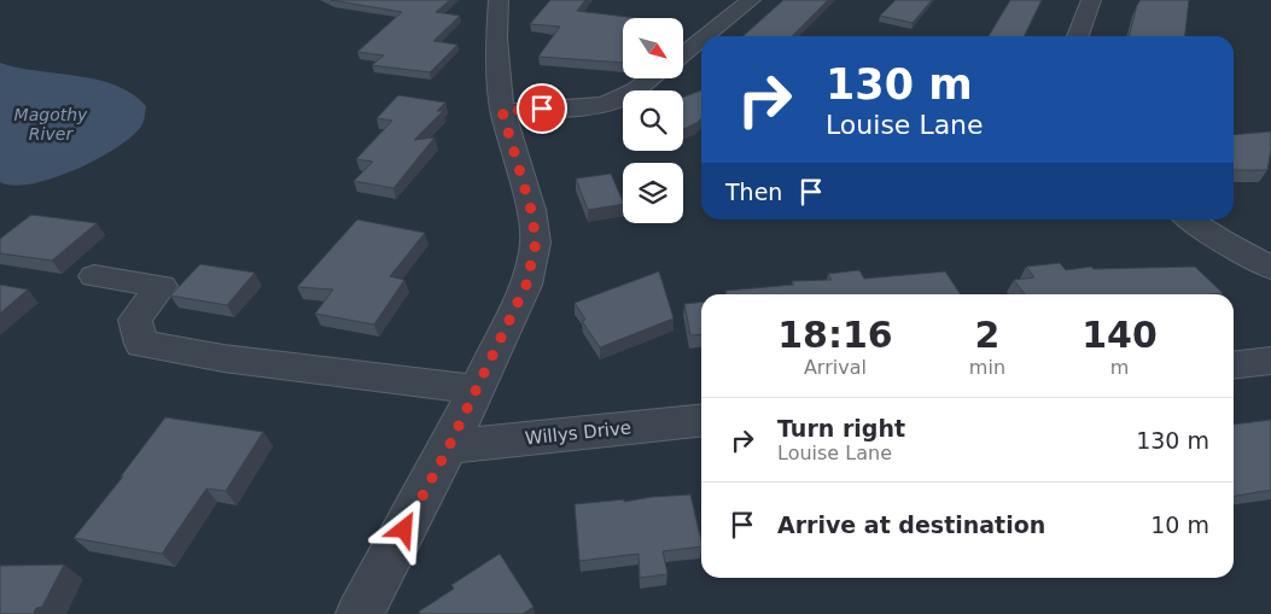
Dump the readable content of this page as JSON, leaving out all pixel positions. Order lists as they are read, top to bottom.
{
  "streets": {
    "street": ["Willys Drive"]
  },
  "water": ["Magothy River"],
  "north": "bottom right",
  "page": {
    "turn": ["130 m", "Louise Lane"],
    "then": "Then",
    "eta": [
      "18:16",
      "Arrival",
      "2",
      "min",
      "140",
      "m"
    ],
    "list": [
      {
        "name": "Turn right",
        "note": "Louise Lane",
        "value": "130 m"
      },
      {
        "name": "Arrive at destination",
        "value": "10 m"
      }
    ]
  }
}
